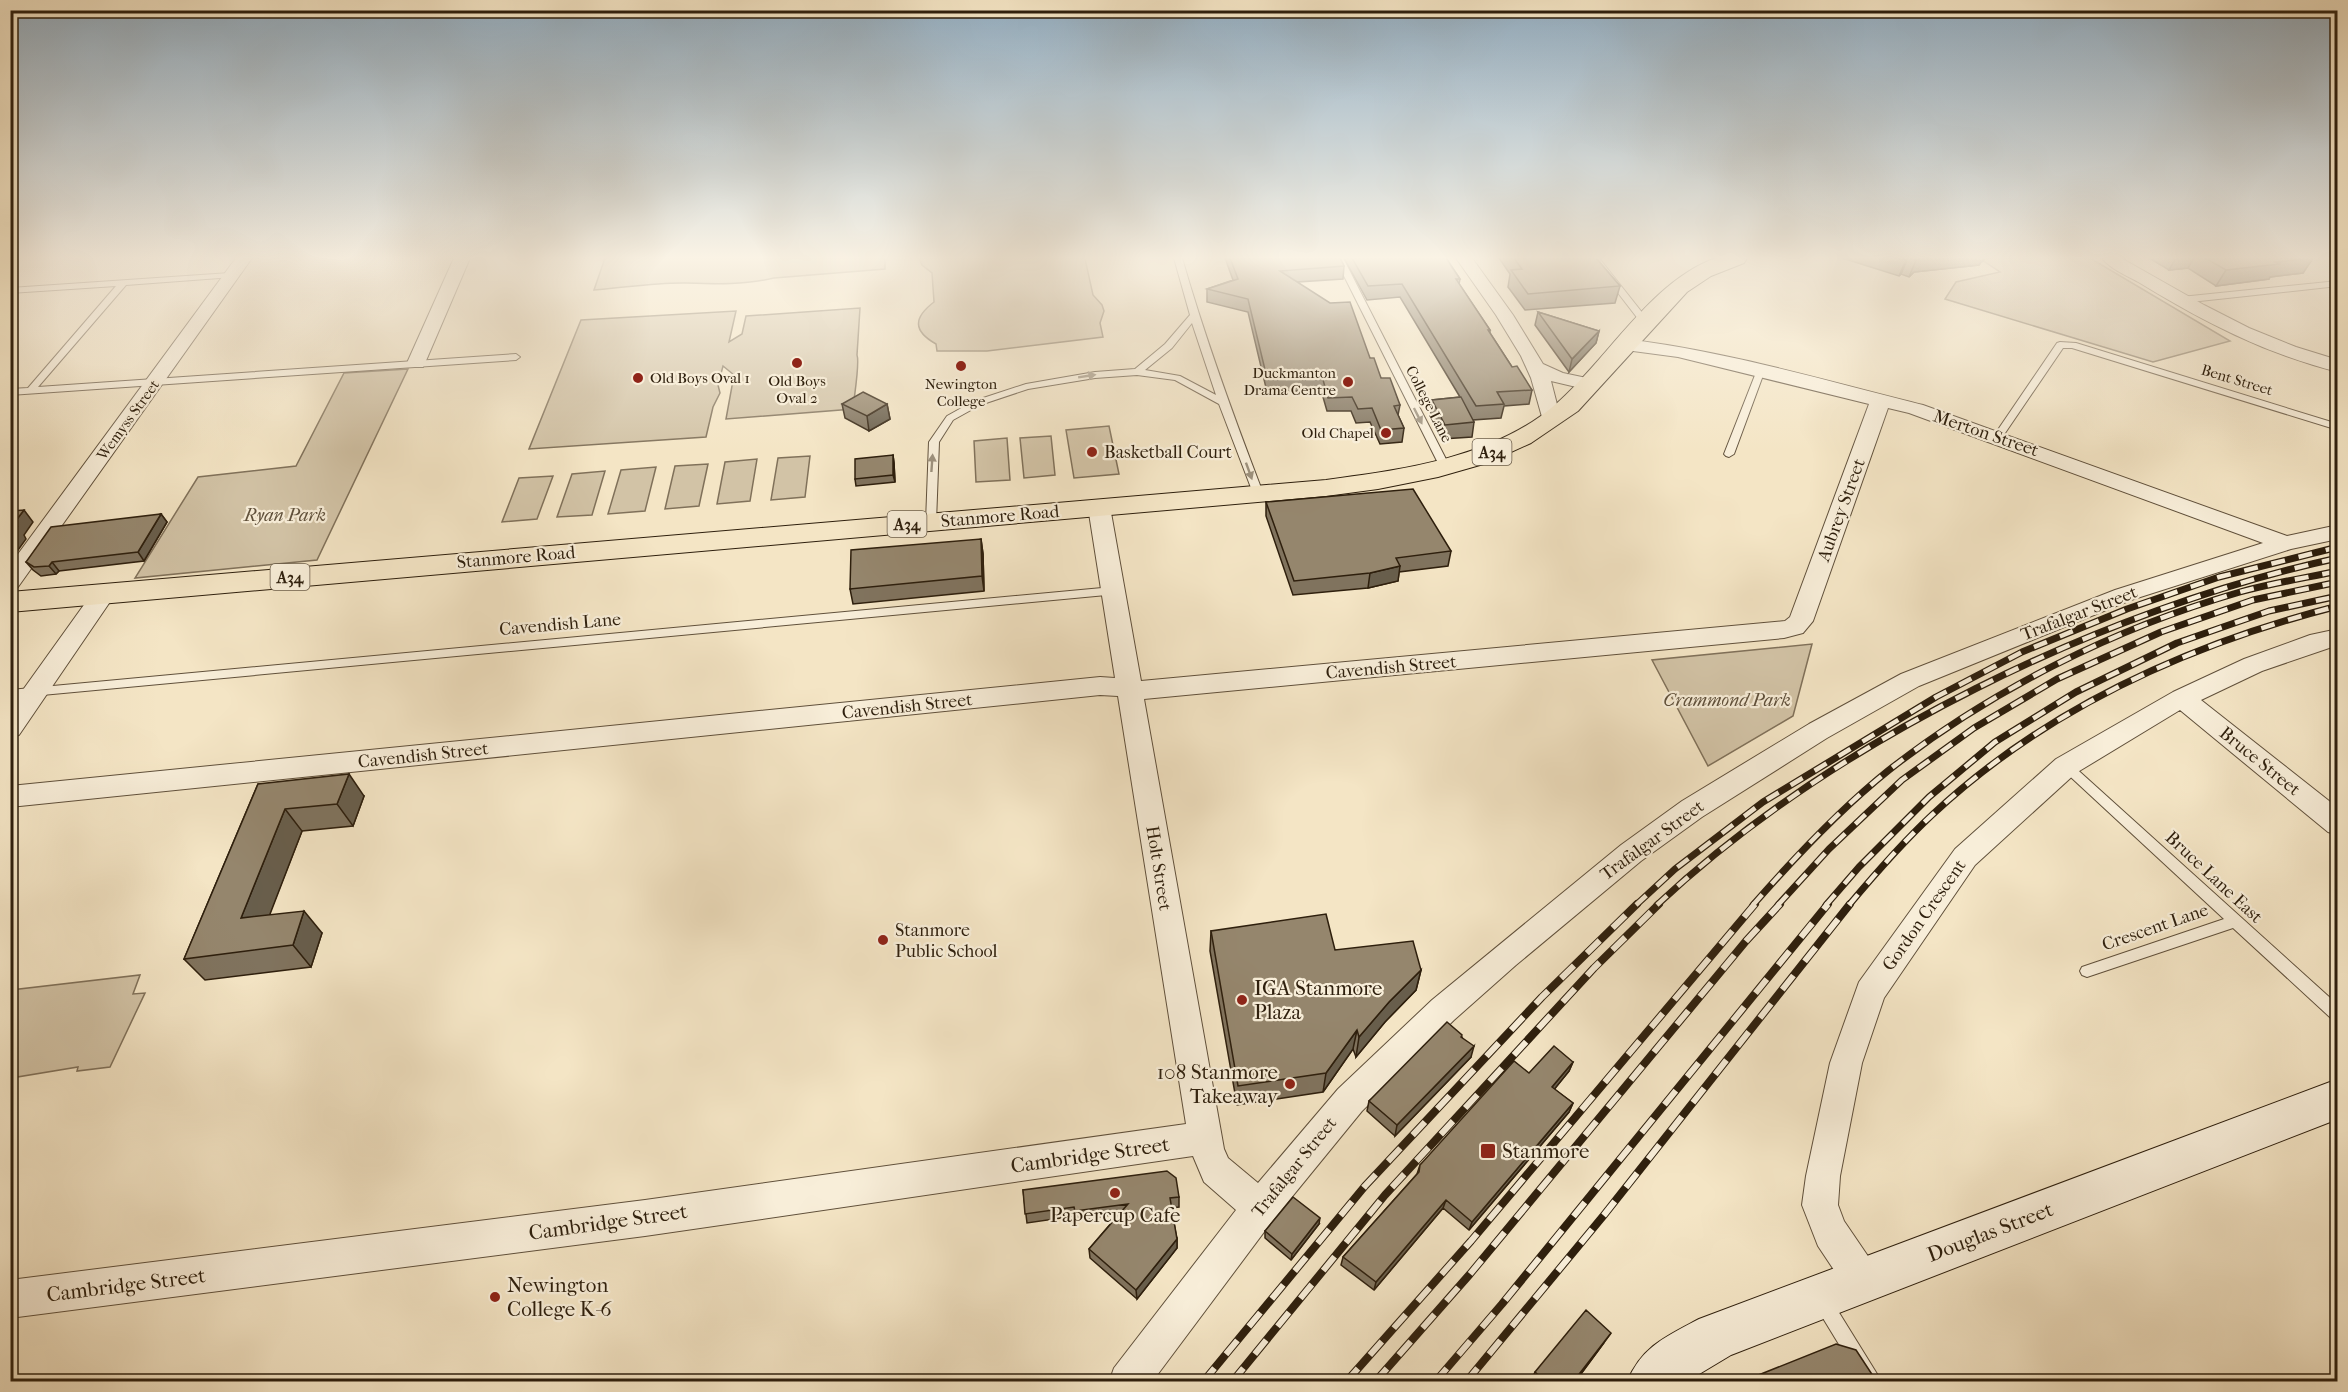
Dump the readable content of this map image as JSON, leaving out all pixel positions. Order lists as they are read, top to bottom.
{
  "streets": {
    "highway": ["A34", "Stanmore Road"],
    "main road": ["Douglas Street"],
    "street": [
      "Wemyss Street",
      "Merton Street",
      "Aubrey Street",
      "Trafalgar Street",
      "Cavendish Street",
      "Bruce Street",
      "Holt Street",
      "Gordon Crescent",
      "Cambridge Street"
    ],
    "lane": [
      "Bent Street",
      "College Lane",
      "Cavendish Lane",
      "Bruce Lane East",
      "Crescent Lane"
    ]
  },
  "crossings": [
    ["Bent Street", "Merton Street"],
    ["College Lane", "Stanmore Road"],
    ["Merton Street", "Aubrey Street"],
    ["Merton Street", "Stanmore Road"],
    ["Merton Street", "Trafalgar Street"],
    ["Aubrey Street", "Cavendish Street"],
    ["Stanmore Road", "Holt Street"],
    ["Trafalgar Street", "Holt Street"],
    ["Cavendish Lane", "Holt Street"],
    ["Cavendish Street", "Holt Street"],
    ["Bruce Street", "Gordon Crescent"],
    ["Holt Street", "Cambridge Street"],
    ["Bruce Lane East", "Gordon Crescent"],
    ["Bruce Lane East", "Crescent Lane"],
    ["Gordon Crescent", "Douglas Street"]
  ],
  "one_way": ["College Lane"],
  "parks": ["Ryan Park", "Crammond Park"],
  "places": {
    "other": [
      "Old Boys Oval 2",
      "Newington College",
      "Old Boys Oval 1",
      "Duckmanton Drama Centre",
      "Old Chapel",
      "Basketball Court",
      "Stanmore Public School",
      "IGA Stanmore Plaza",
      "108 Stanmore Takeaway",
      "Papercup Cafe",
      "Newington College K-6"
    ],
    "transit": ["Stanmore"]
  }
}
